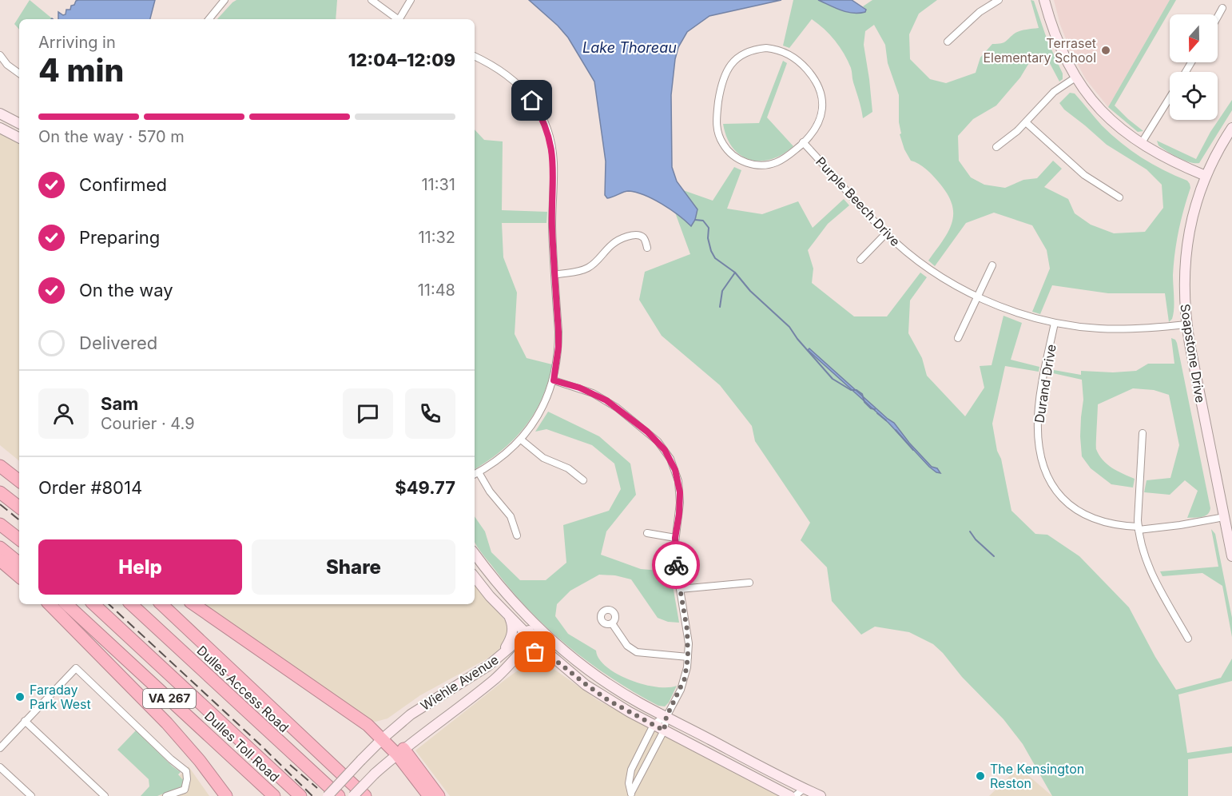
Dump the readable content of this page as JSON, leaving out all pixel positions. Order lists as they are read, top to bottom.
{
  "streets": {
    "highway": ["Dulles Access Road", "VA 267", "Dulles Toll Road"],
    "main road": ["Soapstone Drive", "Wiehle Avenue"],
    "street": ["Purple Beech Drive", "Durand Drive"]
  },
  "crossings": [
    ["Purple Beech Drive", "Soapstone Drive"],
    ["Purple Beech Drive", "Durand Drive"],
    ["Soapstone Drive", "Durand Drive"]
  ],
  "water": ["Lake Thoreau"],
  "places": ["Terraset Elementary School", "Faraday Park West", "The Kensington Reston"],
  "north": "bottom",
  "page": {
    "heading": ["4 min", "Arriving in", "12:04–12:09"],
    "panel": [
      "Sam",
      "Courier · 4.9",
      "Order #8014",
      "$49.77"
    ],
    "bar": "On the way · 570 m",
    "list": [
      ["Confirmed", "11:31"],
      ["Preparing", "11:32"],
      ["On the way", "11:48"],
      "Delivered"
    ],
    "buttons": ["Help", "Share"]
  }
}
